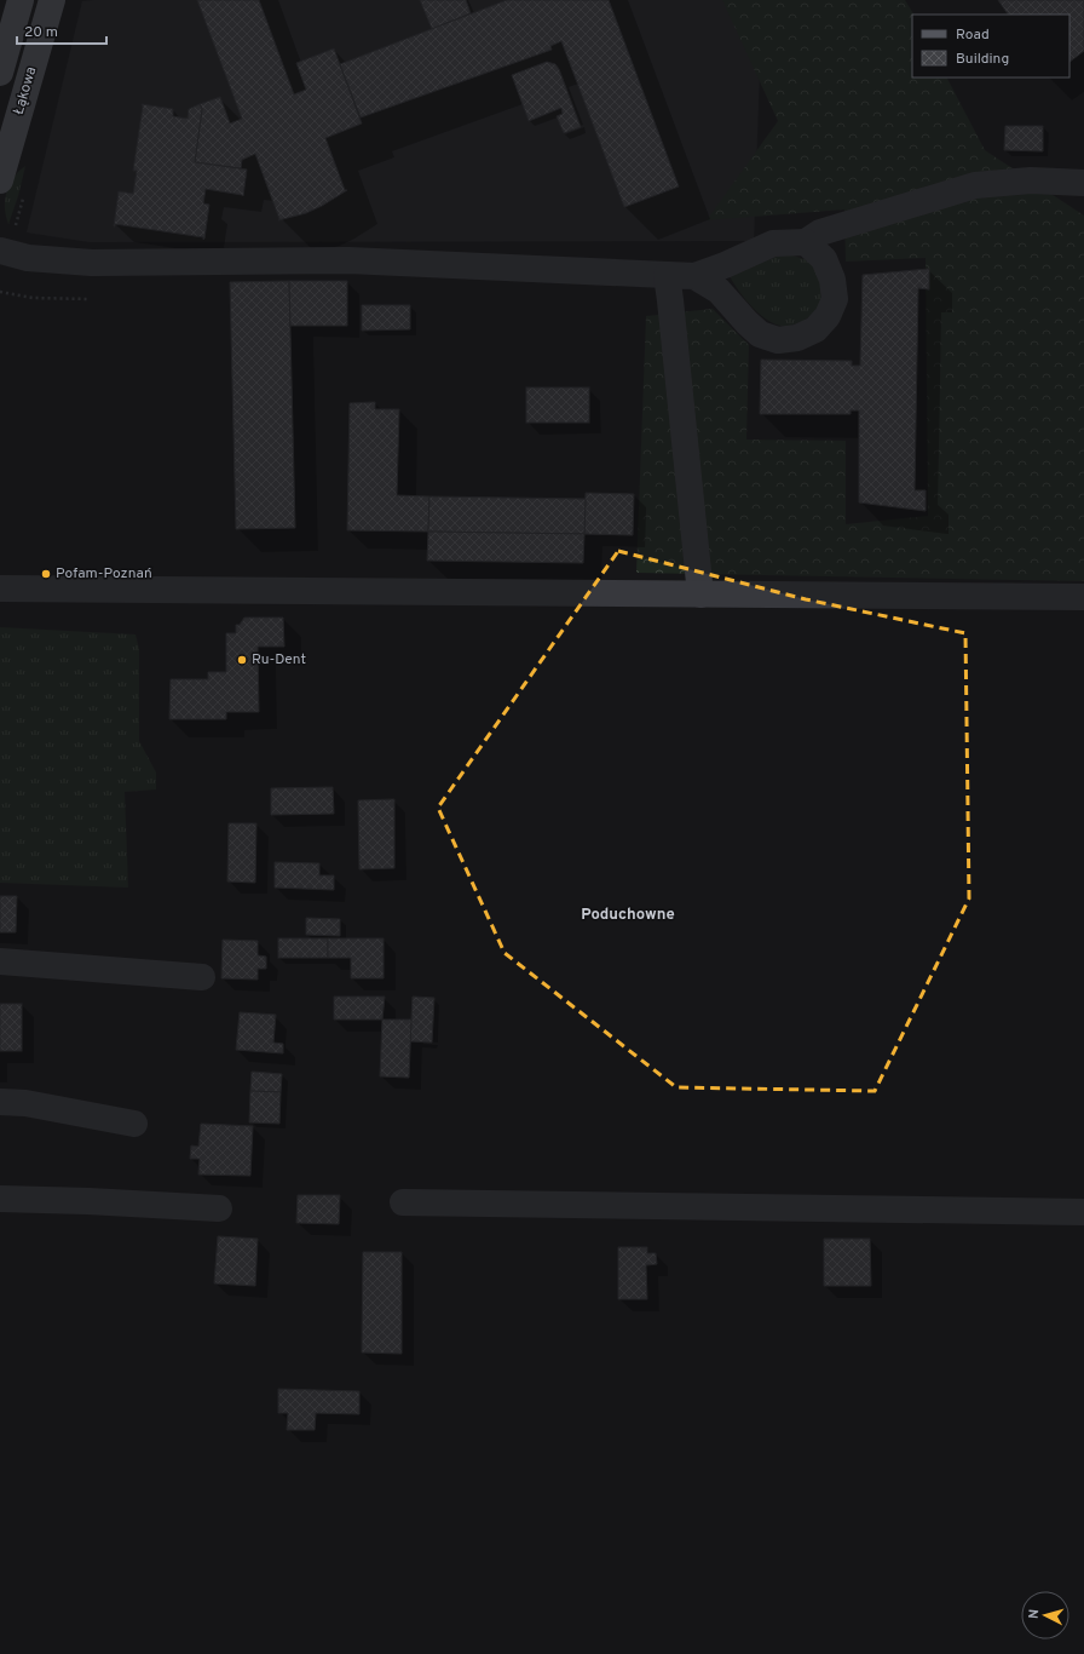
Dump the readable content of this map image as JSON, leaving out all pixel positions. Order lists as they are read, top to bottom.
{
  "streets": {
    "main road": ["Łąkowa"]
  },
  "districts": ["Poduchowne"],
  "places": ["Pofam-Poznań", "Ru-Dent"],
  "legend": ["Road", "Building"],
  "scale_bar": "20 m",
  "north": "left"
}
